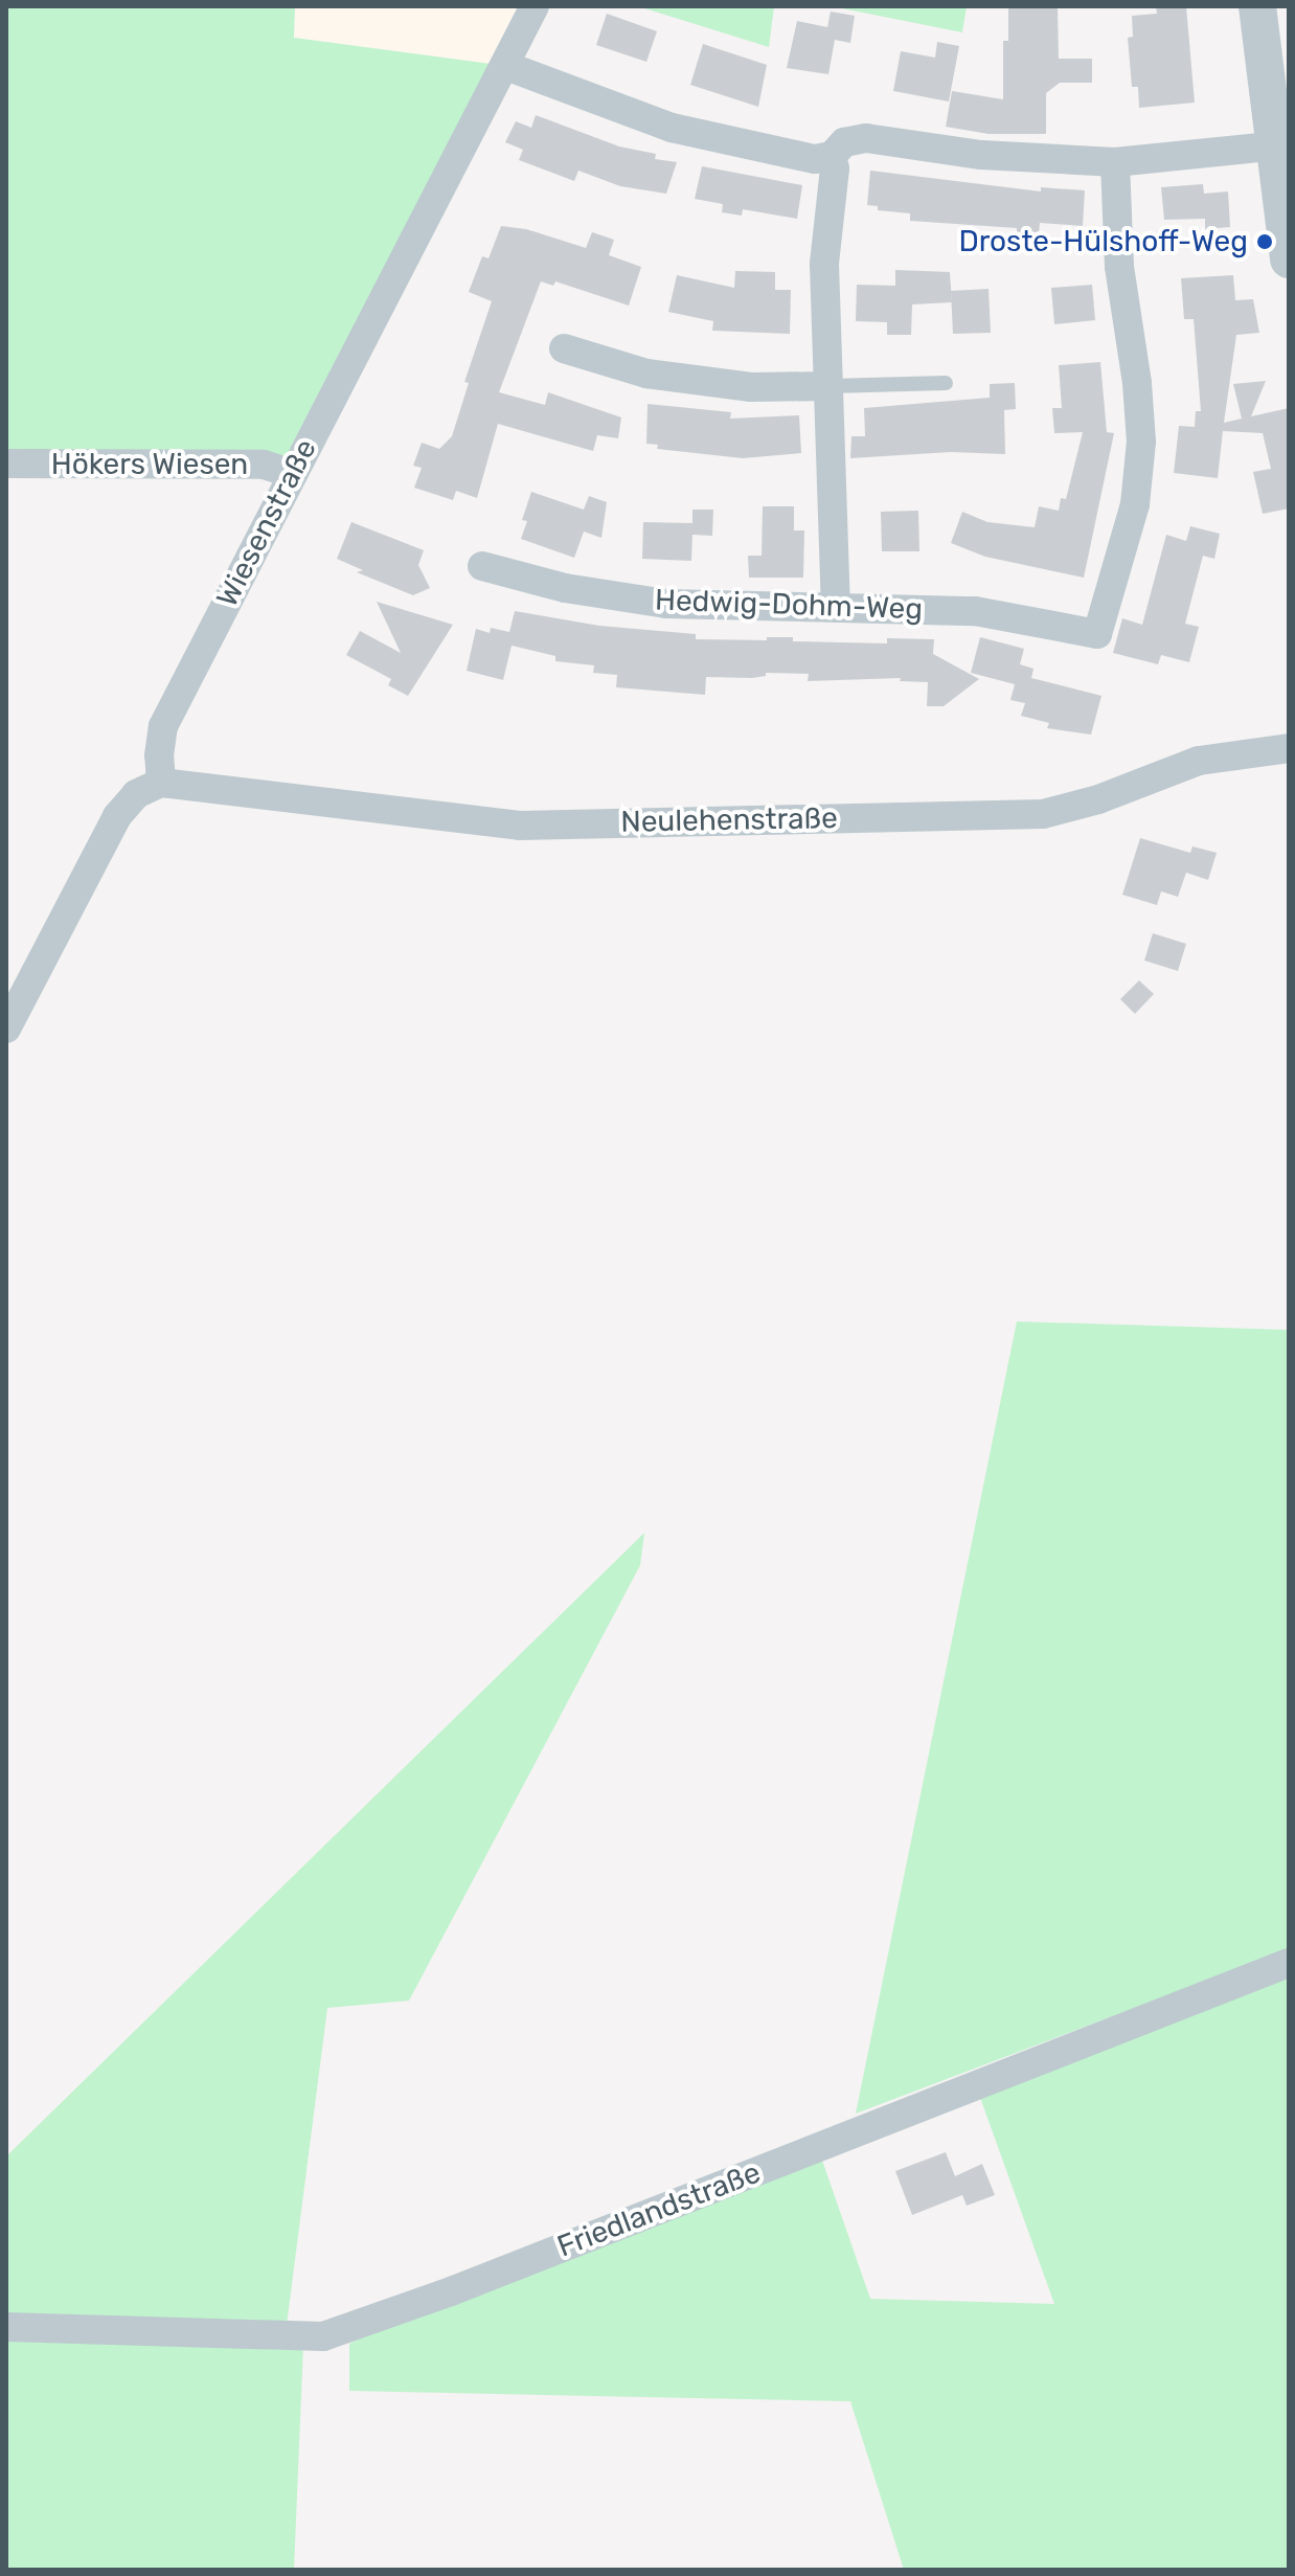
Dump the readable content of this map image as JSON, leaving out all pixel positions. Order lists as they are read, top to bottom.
{
  "streets": {
    "street": [
      "Hökers Wiesen",
      "Wiesenstraße",
      "Hedwig-Dohm-Weg",
      "Neulehenstraße",
      "Friedlandstraße"
    ]
  },
  "crossings": [
    ["Hökers Wiesen", "Wiesenstraße"],
    ["Wiesenstraße", "Neulehenstraße"]
  ],
  "places": ["Droste-Hülshoff-Weg"]
}
